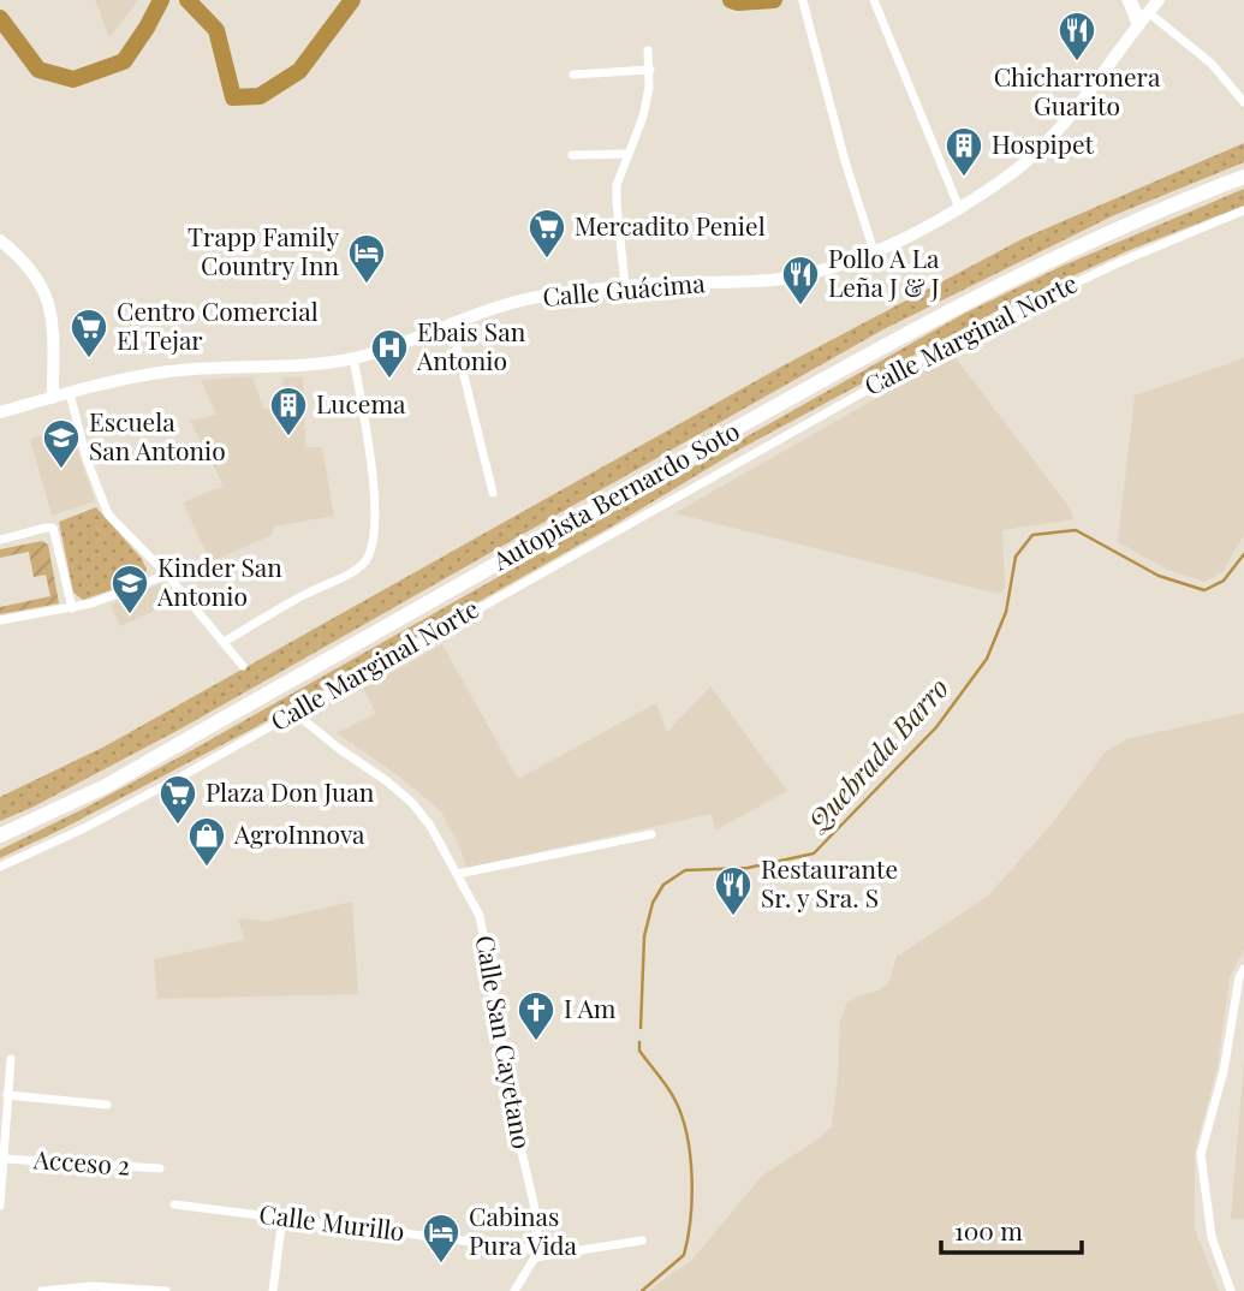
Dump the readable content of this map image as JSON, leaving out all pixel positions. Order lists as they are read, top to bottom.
{
  "streets": {
    "highway": ["Autopista Bernardo Soto"],
    "main road": ["Calle Guácima"],
    "street": [
      "Calle Marginal Norte",
      "Calle San Cayetano",
      "Acceso 2",
      "Calle Murillo"
    ]
  },
  "crossings": [
    ["Calle Marginal Norte", "Calle San Cayetano"],
    ["Calle San Cayetano", "Calle Murillo"]
  ],
  "water": ["Quebrada Barro"],
  "places": {
    "restaurant": ["Chicharronera Guarito", "Pollo A La Leña J & J", "Restaurante Sr. y Sra. S"],
    "building": ["Hospipet", "Lucema"],
    "supermarket": ["Mercadito Peniel", "Centro Comercial El Tejar", "Plaza Don Juan"],
    "hotel": ["Trapp Family Country Inn", "Cabinas Pura Vida"],
    "hospital": ["Ebais San Antonio"],
    "school or university": ["Escuela San Antonio", "Kinder San Antonio"],
    "shop": ["AgroInnova"],
    "church": ["I Am"]
  },
  "scale_bar": "100 m"
}
